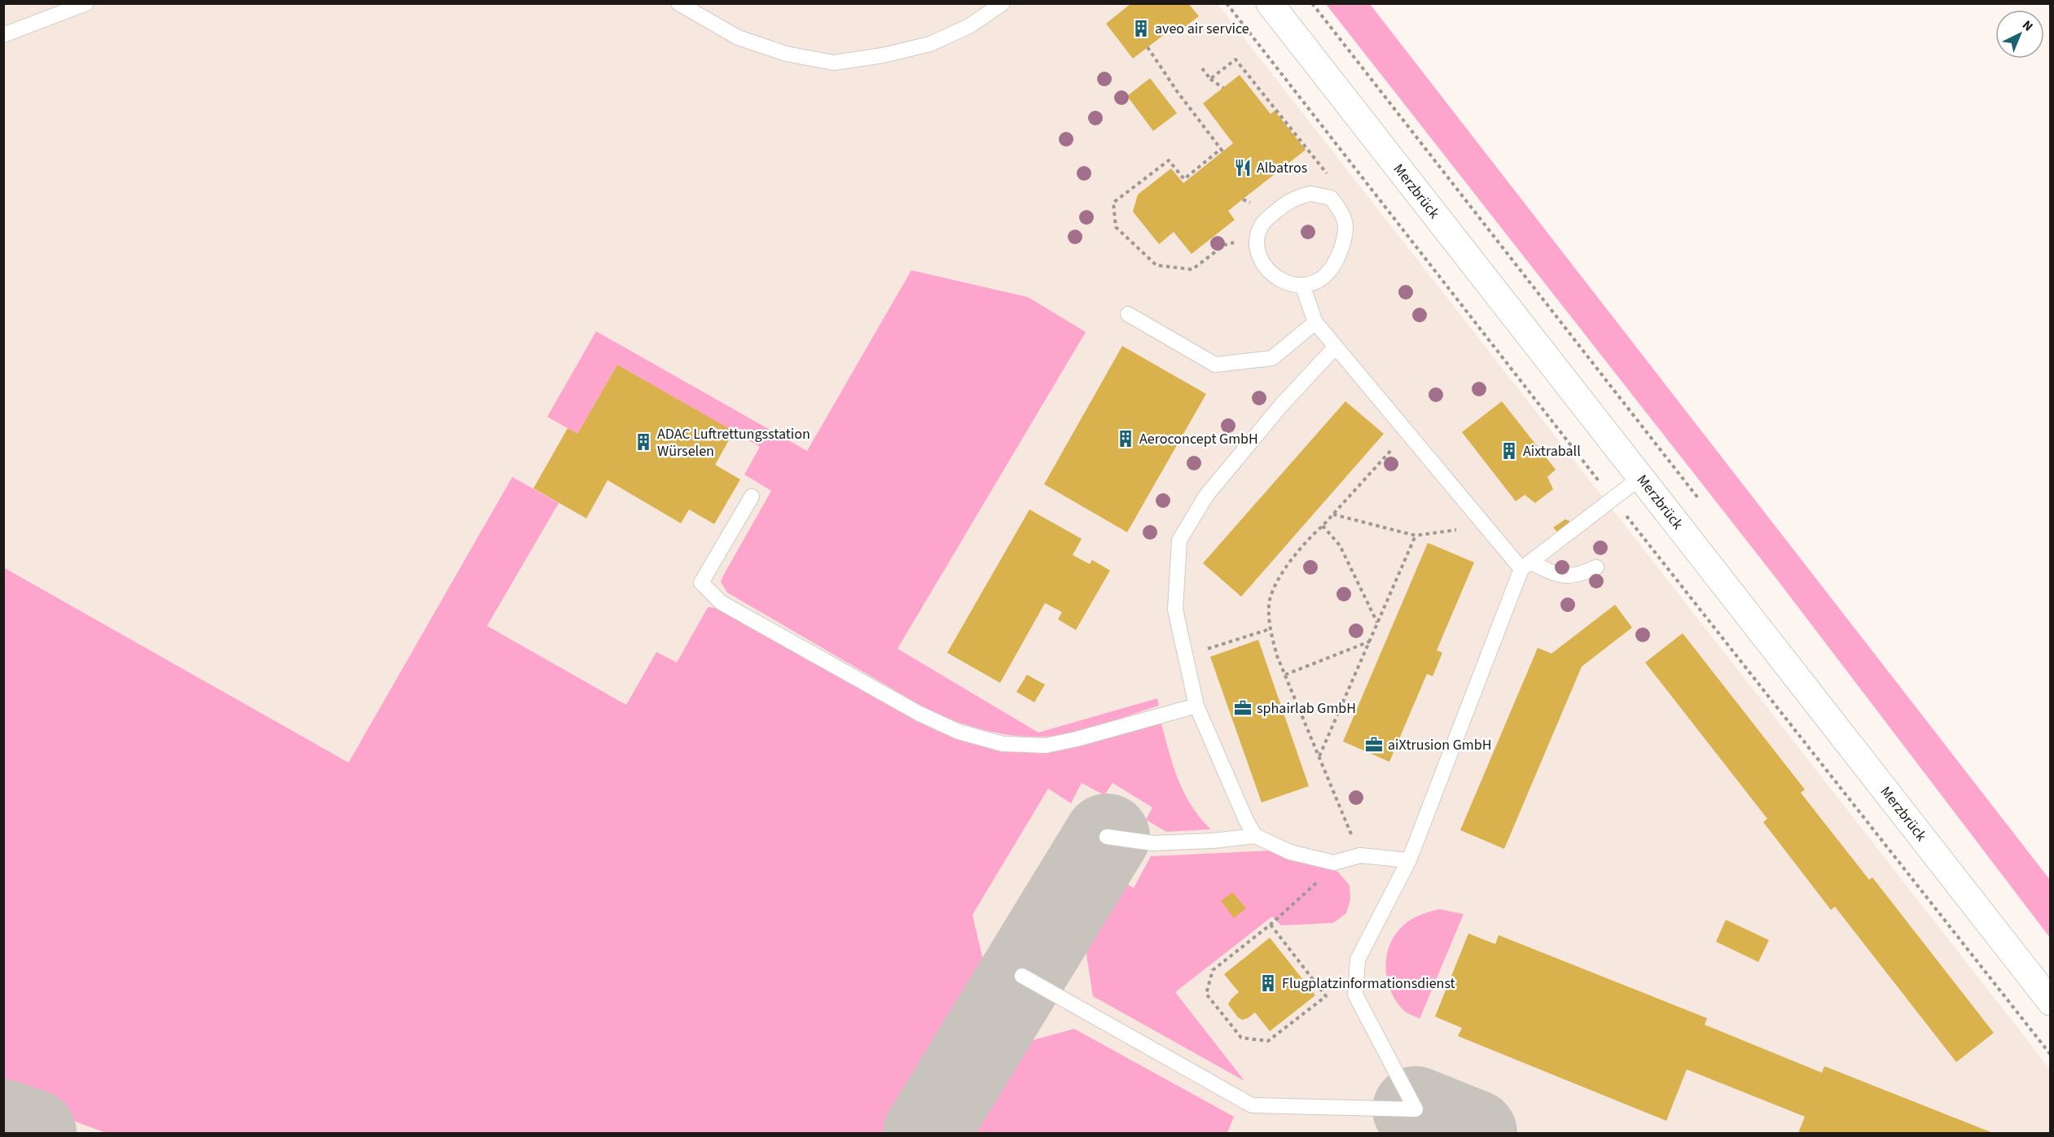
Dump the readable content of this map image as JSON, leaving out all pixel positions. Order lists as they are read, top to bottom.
{
  "streets": {
    "main road": ["Merzbrück"]
  },
  "places": {
    "building": [
      "aveo air service",
      "Aeroconcept GmbH",
      "ADAC Luftrettungsstation Würselen",
      "Aixtraball",
      "Flugplatzinformationsdienst"
    ],
    "restaurant": ["Albatros"],
    "office": ["sphairlab GmbH", "aiXtrusion GmbH"]
  },
  "north": "top right"
}
